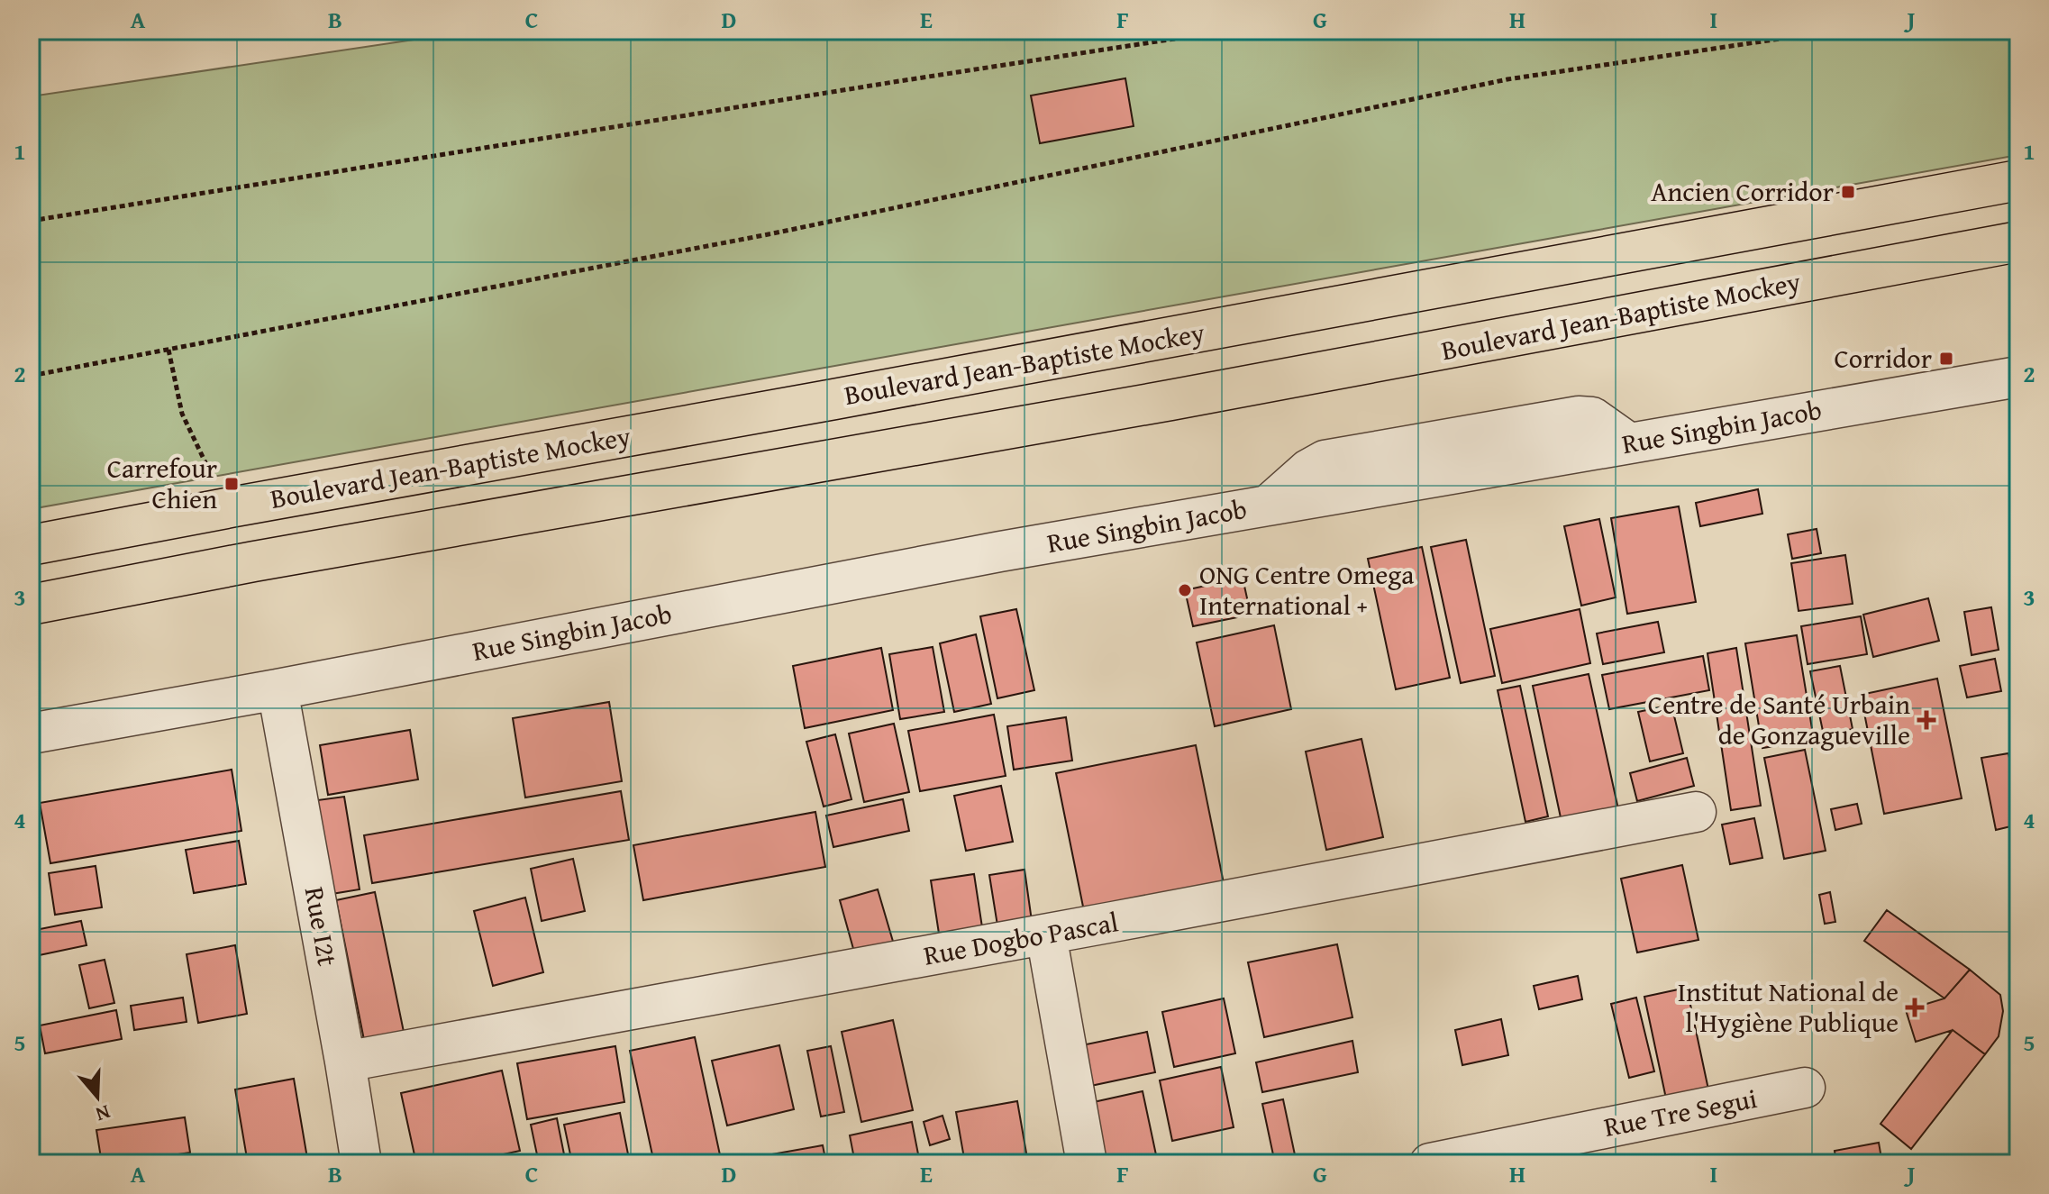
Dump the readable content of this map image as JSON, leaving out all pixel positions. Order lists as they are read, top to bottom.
{
  "streets": {
    "highway": ["Boulevard Jean-Baptiste Mockey"],
    "street": [
      "Rue Singbin Jacob",
      "Rue I2t",
      "Rue Dogbo Pascal",
      "Rue Tre Segui"
    ]
  },
  "crossings": [
    ["Rue Singbin Jacob", "Rue I2t"],
    ["Rue I2t", "Rue Dogbo Pascal"]
  ],
  "places": {
    "transit": ["Ancien Corridor", "Corridor", "Carrefour Chien"],
    "other": ["ONG Centre Omega International +"],
    "health": ["Centre de Santé Urbain de Gonzagueville", "Institut National de l'Hygiène Publique"]
  },
  "north": "bottom",
  "grid": {
    "columns": [
      "A",
      "B",
      "C",
      "D",
      "E",
      "F",
      "G",
      "H",
      "I",
      "J"
    ],
    "rows": [
      "1",
      "2",
      "3",
      "4",
      "5"
    ]
  }
}
